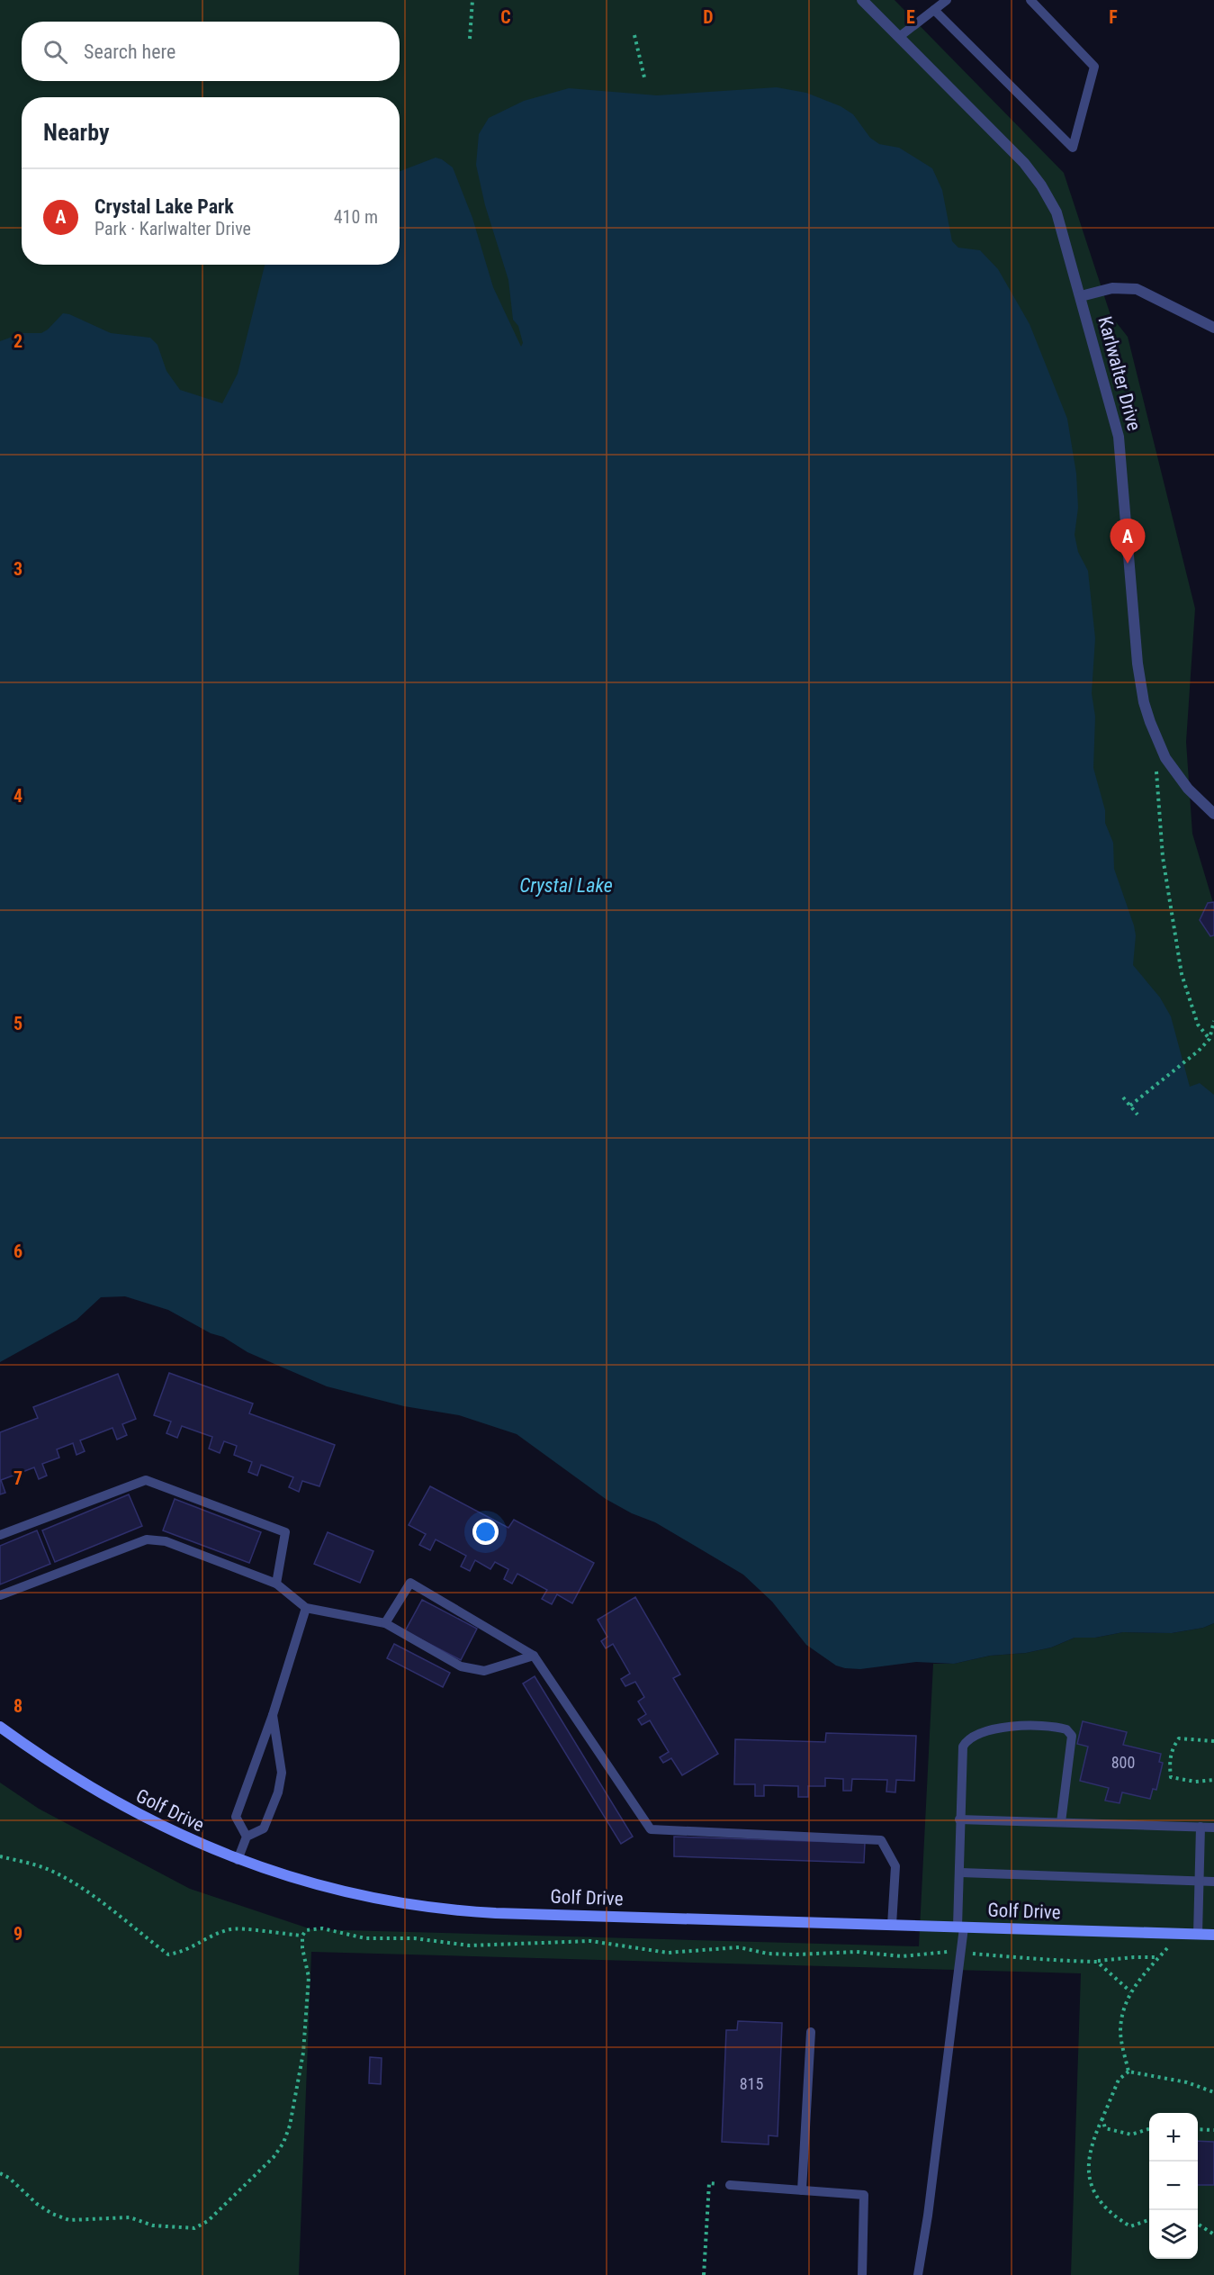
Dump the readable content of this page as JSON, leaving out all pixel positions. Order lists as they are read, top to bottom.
{
  "streets": {
    "street": ["Karlwalter Drive", "Golf Drive"]
  },
  "water": ["Crystal Lake"],
  "house_numbers": ["800", "815"],
  "page": {
    "search": "Search here",
    "heading": "Nearby",
    "list": [
      {
        "mark": "A",
        "name": "Crystal Lake Park",
        "note": "Park · Karlwalter Drive",
        "value": "410 m"
      }
    ],
    "pins": "A",
    "map_buttons": ["+", "−"]
  },
  "grid": {
    "columns": [
      "C",
      "D",
      "E",
      "F"
    ],
    "rows": [
      "2",
      "3",
      "4",
      "5",
      "6",
      "7",
      "8",
      "9"
    ]
  }
}
